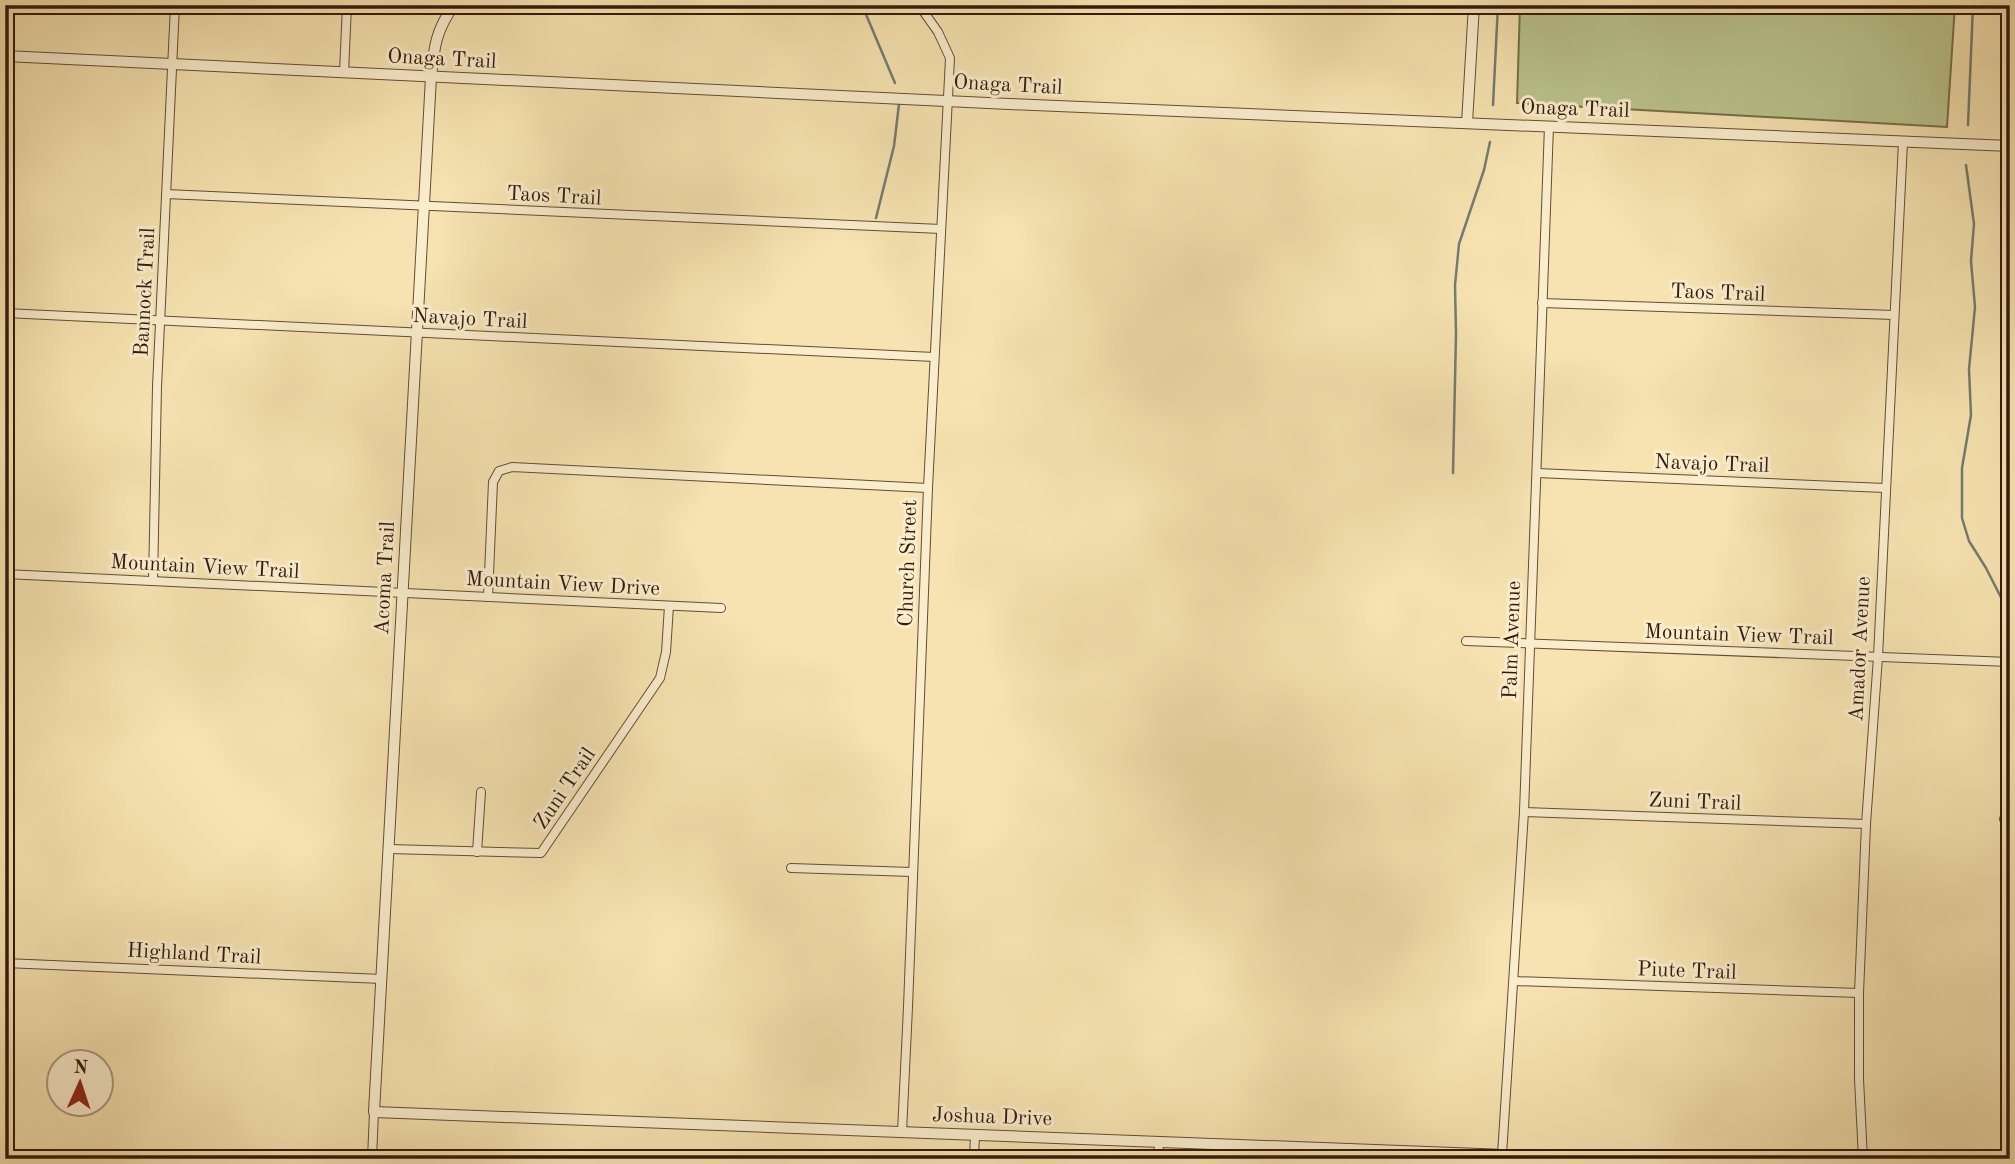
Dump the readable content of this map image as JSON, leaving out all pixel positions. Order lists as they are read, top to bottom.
{
  "streets": {
    "street": [
      "Onaga Trail",
      "Taos Trail",
      "Bannock Trail",
      "Navajo Trail",
      "Church Street",
      "Mountain View Trail",
      "Acoma Trail",
      "Mountain View Drive",
      "Palm Avenue",
      "Amador Avenue",
      "Zuni Trail",
      "Highland Trail",
      "Piute Trail",
      "Joshua Drive"
    ]
  },
  "crossings": [
    ["Onaga Trail", "Bannock Trail"],
    ["Onaga Trail", "Church Street"],
    ["Onaga Trail", "Acoma Trail"],
    ["Onaga Trail", "Palm Avenue"],
    ["Onaga Trail", "Amador Avenue"],
    ["Taos Trail", "Bannock Trail"],
    ["Taos Trail", "Church Street"],
    ["Taos Trail", "Acoma Trail"],
    ["Taos Trail", "Palm Avenue"],
    ["Taos Trail", "Amador Avenue"],
    ["Bannock Trail", "Navajo Trail"],
    ["Bannock Trail", "Mountain View Trail"],
    ["Navajo Trail", "Church Street"],
    ["Navajo Trail", "Acoma Trail"],
    ["Navajo Trail", "Palm Avenue"],
    ["Navajo Trail", "Amador Avenue"],
    ["Church Street", "Joshua Drive"],
    ["Mountain View Trail", "Acoma Trail"],
    ["Mountain View Trail", "Mountain View Drive"],
    ["Mountain View Trail", "Palm Avenue"],
    ["Mountain View Trail", "Amador Avenue"],
    ["Acoma Trail", "Mountain View Drive"],
    ["Acoma Trail", "Zuni Trail"],
    ["Acoma Trail", "Highland Trail"],
    ["Acoma Trail", "Joshua Drive"],
    ["Mountain View Drive", "Zuni Trail"],
    ["Palm Avenue", "Zuni Trail"],
    ["Palm Avenue", "Piute Trail"],
    ["Palm Avenue", "Joshua Drive"],
    ["Amador Avenue", "Zuni Trail"],
    ["Amador Avenue", "Piute Trail"]
  ],
  "north": "top"
}
